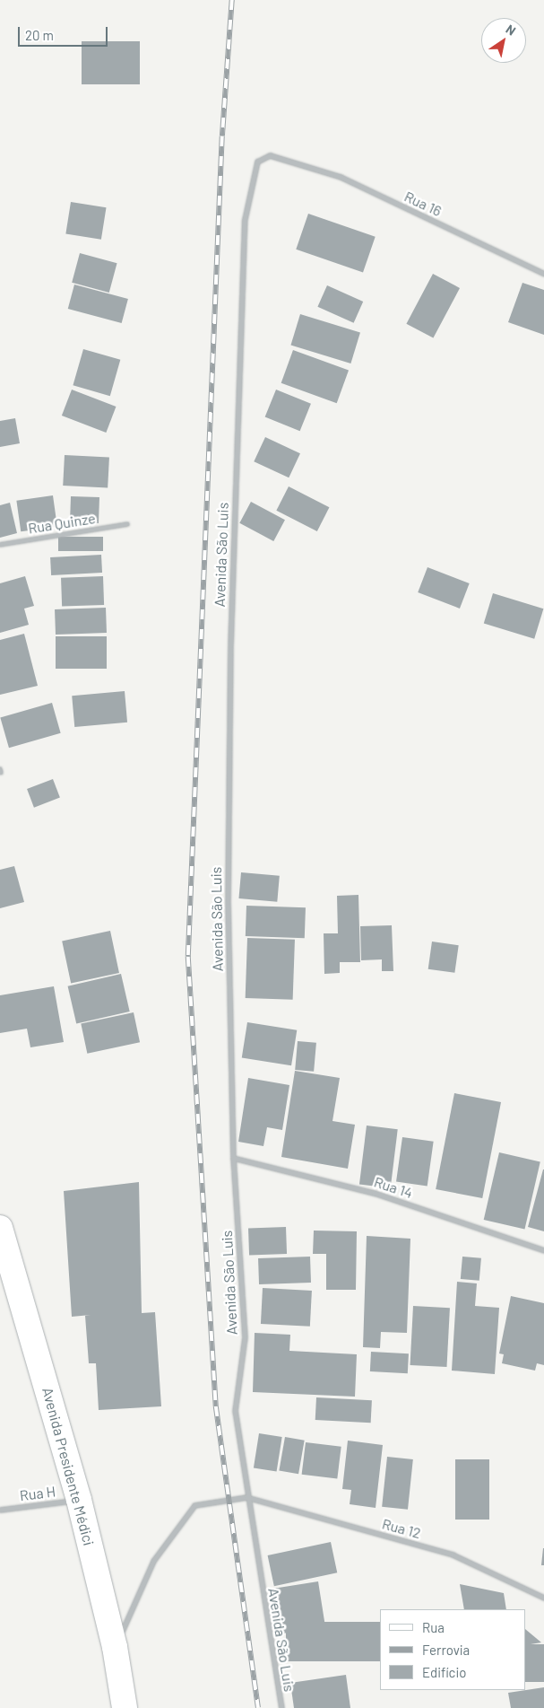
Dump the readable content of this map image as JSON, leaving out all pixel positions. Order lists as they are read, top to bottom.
{
  "streets": {
    "main road": ["Avenida Presidente Médici"],
    "street": [
      "Rua 16",
      "Avenida São Luis",
      "Rua 14",
      "Rua H",
      "Rua 12"
    ],
    "lane": ["Rua Quinze"]
  },
  "crossings": [
    ["Rua 16", "Avenida São Luis"],
    ["Avenida São Luis", "Rua 14"],
    ["Avenida São Luis", "Rua 12"],
    ["Avenida Presidente Médici", "Rua H"]
  ],
  "legend": ["Rua", "Ferrovia", "Edifício"],
  "scale_bar": "20 m",
  "north": "top right"
}
